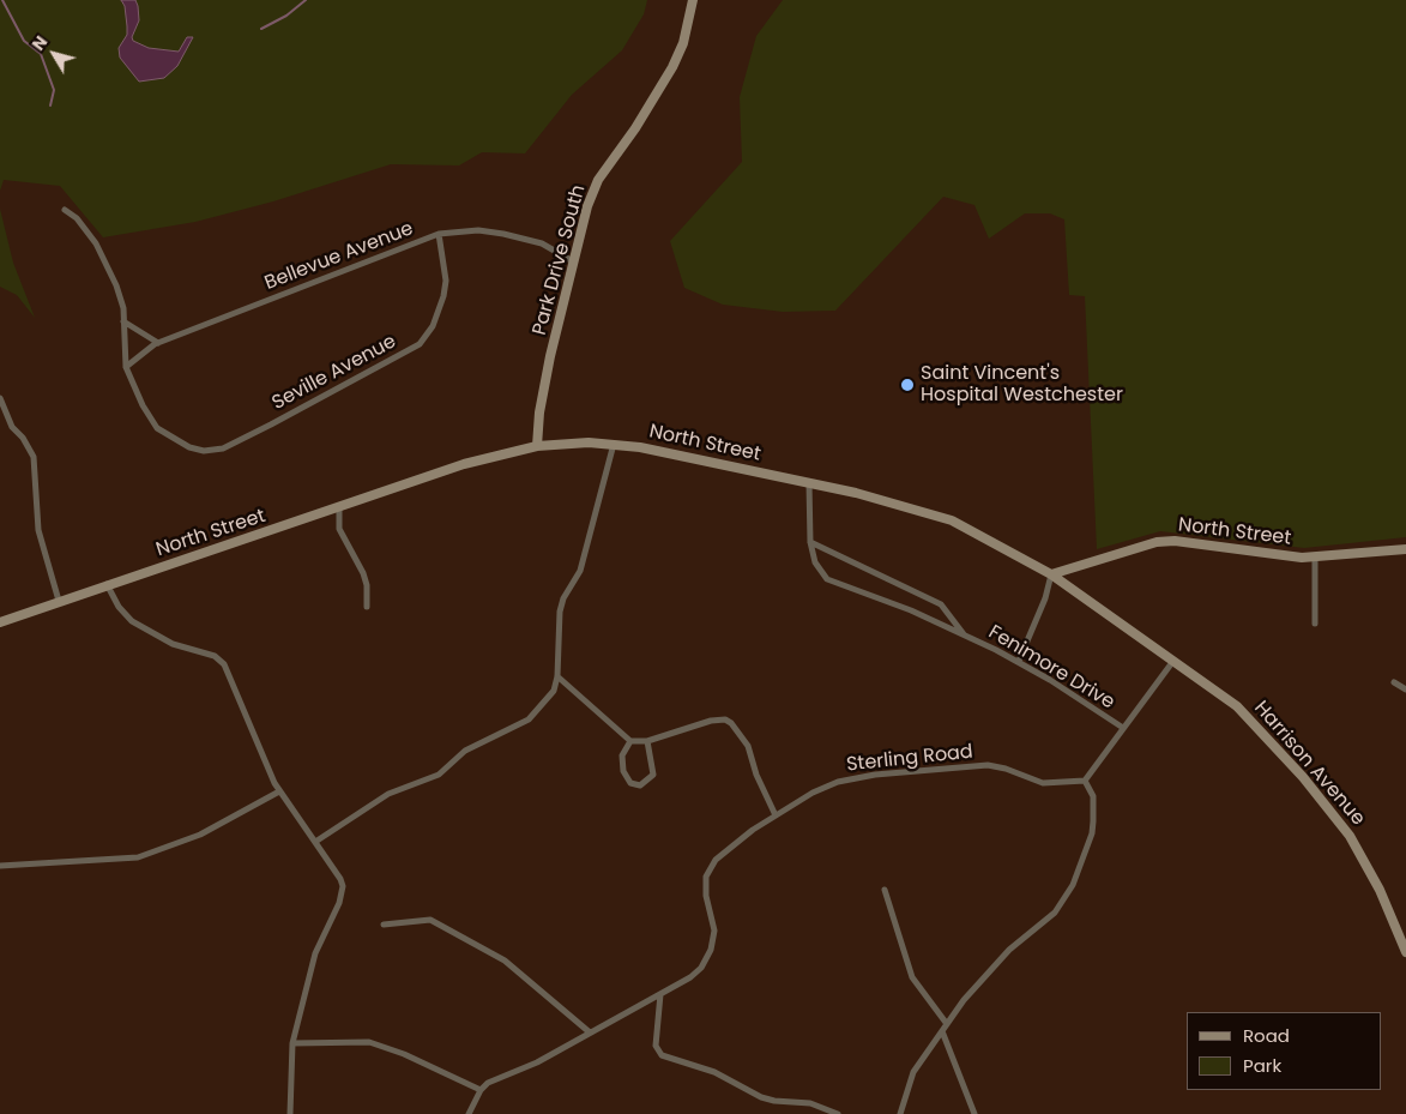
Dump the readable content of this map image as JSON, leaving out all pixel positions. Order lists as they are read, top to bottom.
{
  "streets": {
    "main road": ["Park Drive South", "North Street", "Harrison Avenue"],
    "street": [
      "Bellevue Avenue",
      "Seville Avenue",
      "Fenimore Drive",
      "Sterling Road"
    ]
  },
  "crossings": [
    ["Bellevue Avenue", "Park Drive South"],
    ["Bellevue Avenue", "Seville Avenue"],
    ["Park Drive South", "North Street"],
    ["North Street", "Fenimore Drive"],
    ["North Street", "Harrison Avenue"]
  ],
  "places": ["Saint Vincent's Hospital Westchester"],
  "legend": ["Road", "Park"],
  "north": "top left"
}
